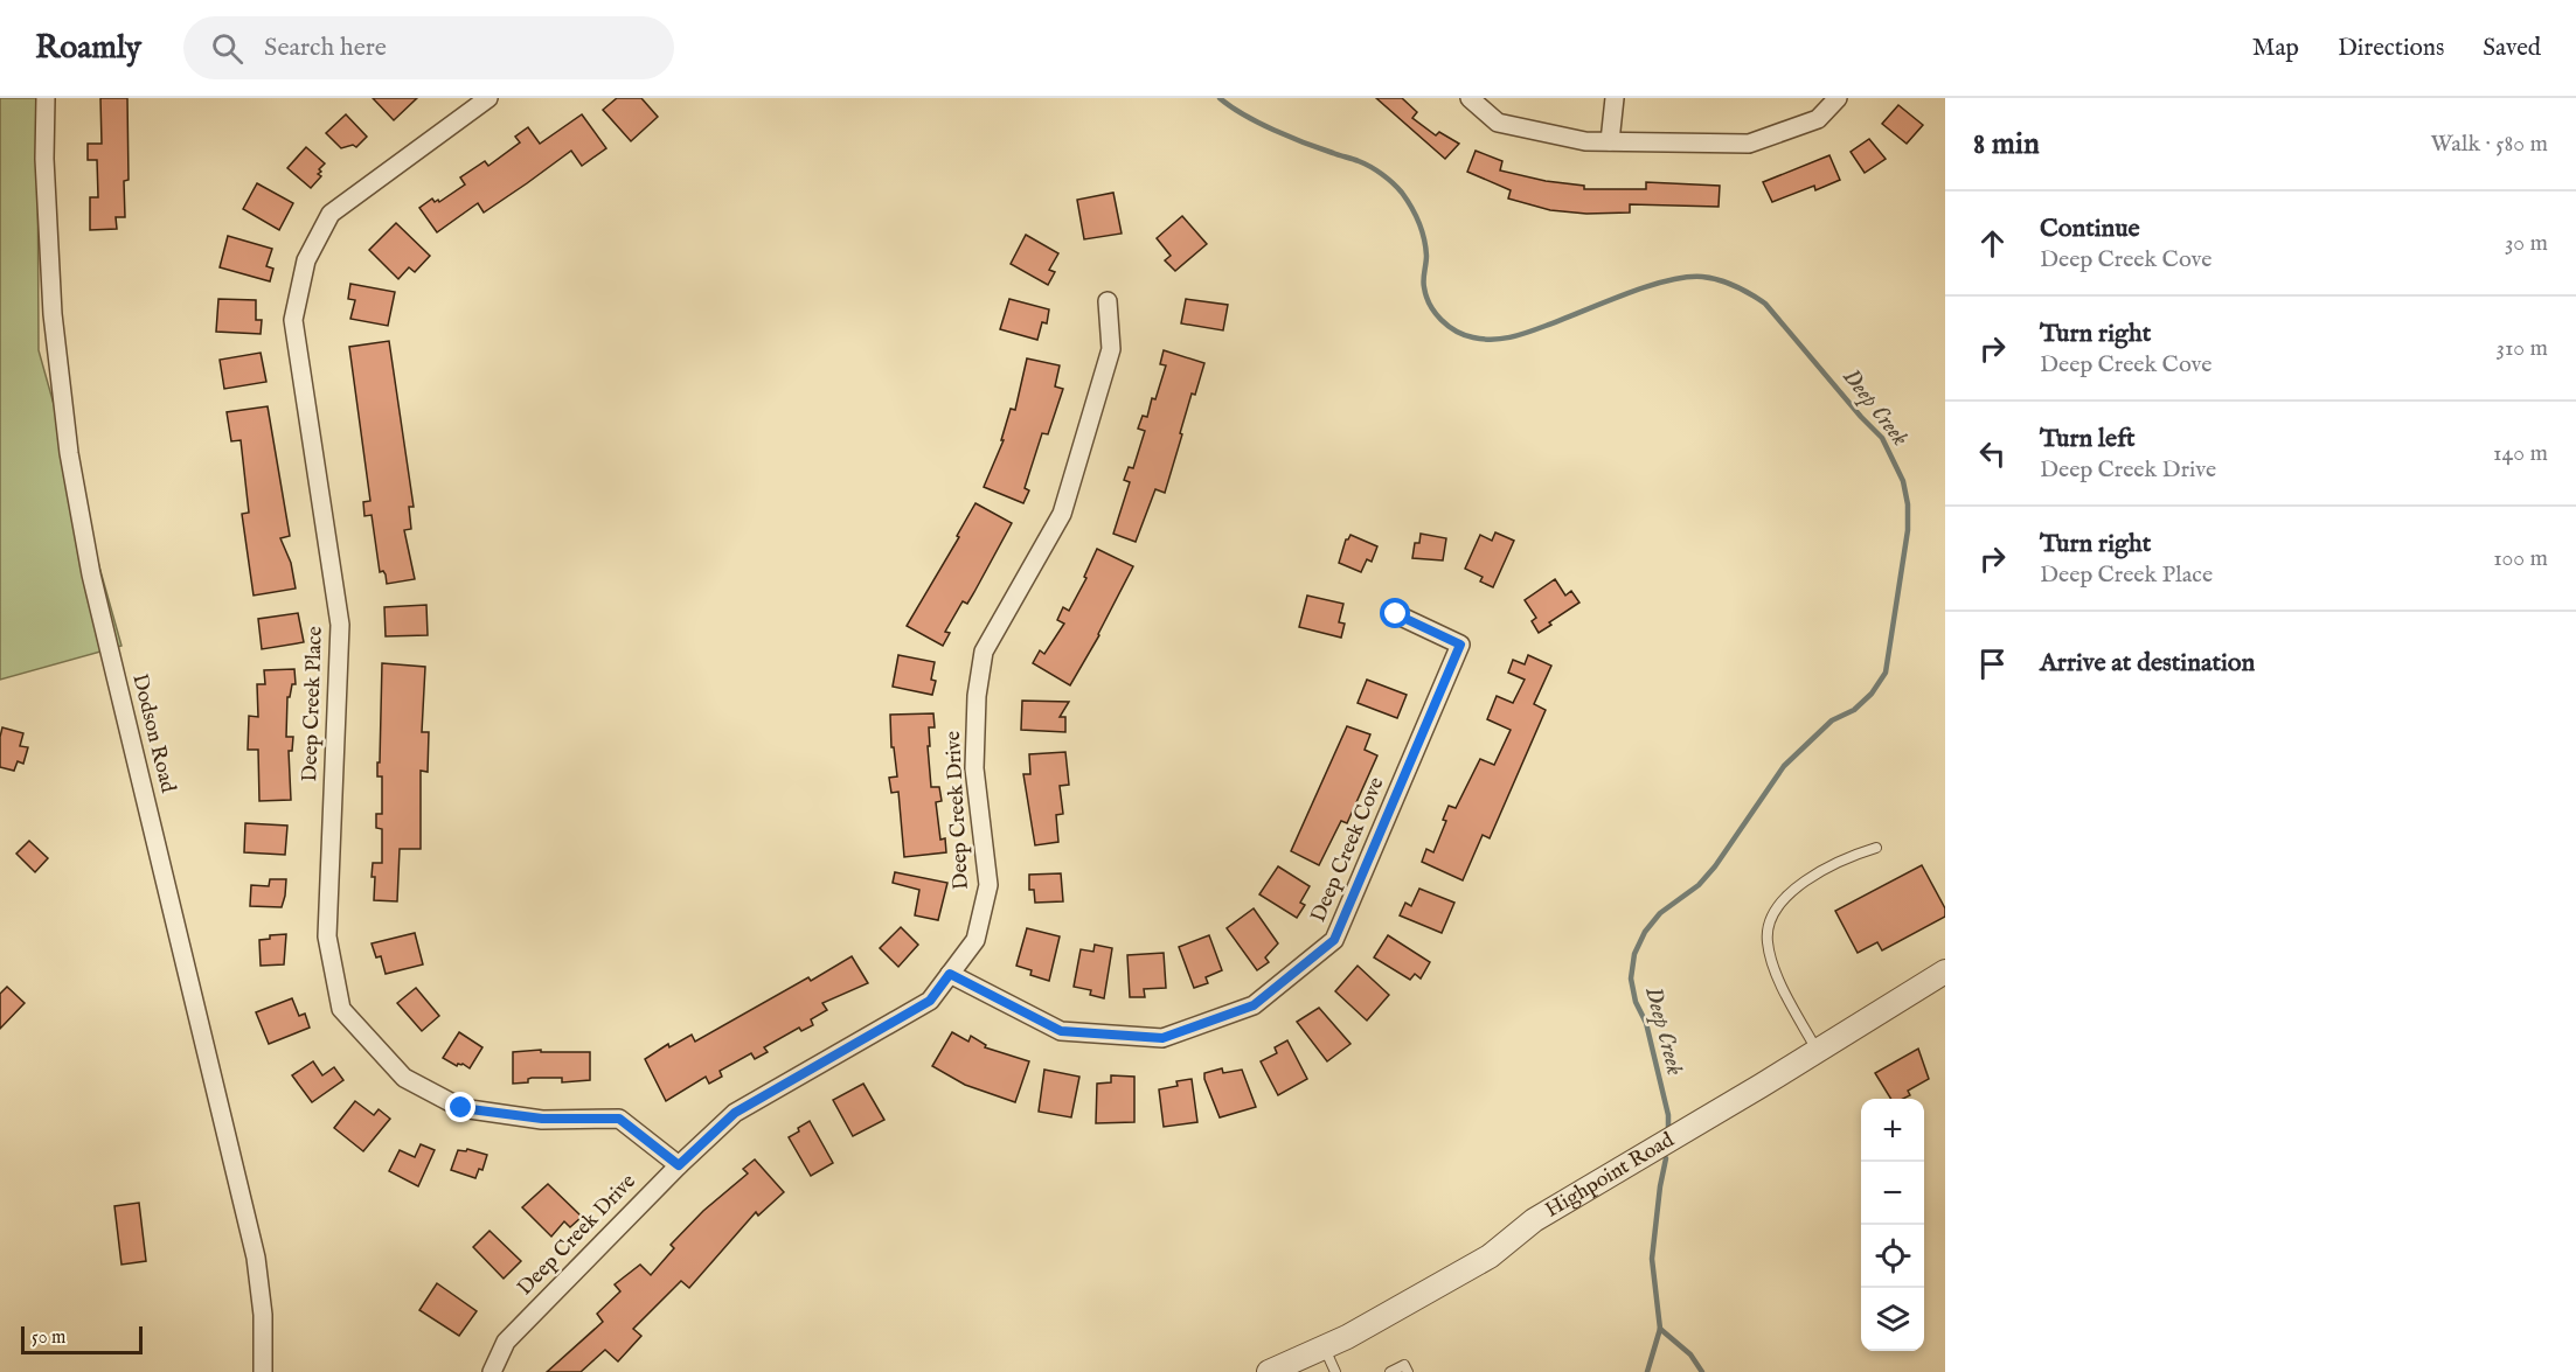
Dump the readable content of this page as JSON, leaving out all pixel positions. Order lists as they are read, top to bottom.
{
  "streets": {
    "street": [
      "Deep Creek Place",
      "Dodson Road",
      "Deep Creek Drive",
      "Deep Creek Cove",
      "Highpoint Road"
    ]
  },
  "crossings": [
    ["Deep Creek Place", "Deep Creek Drive"],
    ["Deep Creek Drive", "Deep Creek Cove"]
  ],
  "water": ["Deep Creek"],
  "scale_bar": "50 m",
  "page": {
    "header": "Roamly",
    "search": "Search here",
    "nav": ["Map", "Directions", "Saved"],
    "heading": ["8 min", "Walk · 580 m"],
    "list": [
      ["Continue", "Deep Creek Cove", "30 m"],
      ["Turn right", "Deep Creek Cove", "310 m"],
      ["Turn left", "Deep Creek Drive", "140 m"],
      ["Turn right", "Deep Creek Place", "100 m"],
      "Arrive at destination"
    ],
    "map_buttons": ["+", "−"],
    "scale": "50 m"
  }
}
